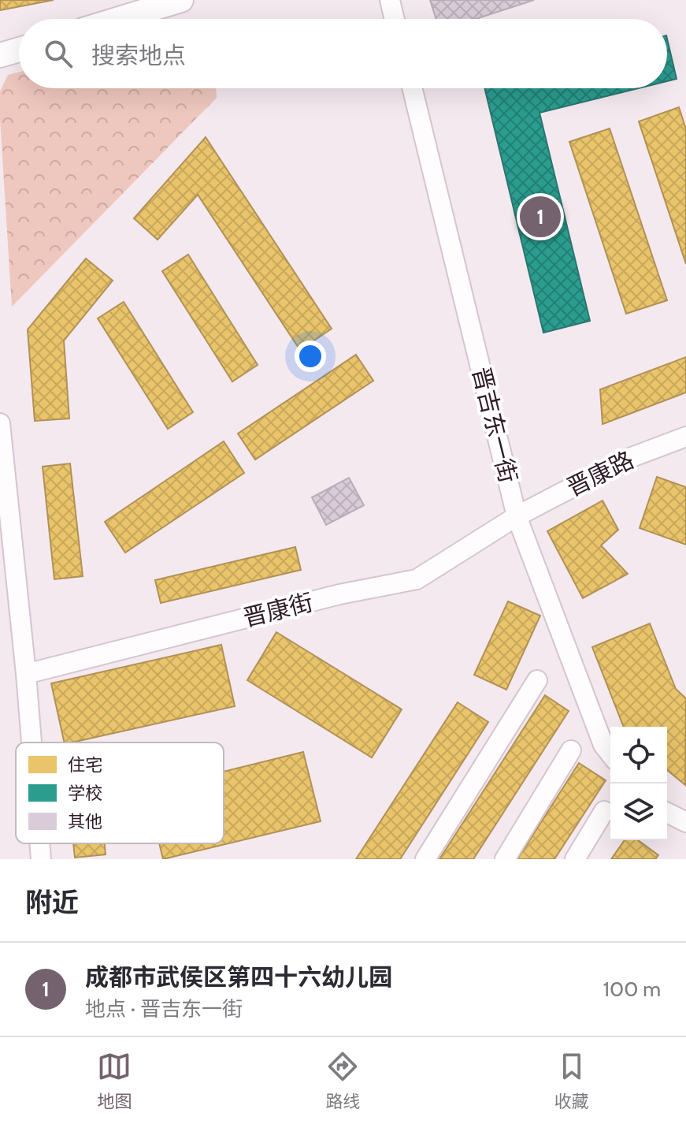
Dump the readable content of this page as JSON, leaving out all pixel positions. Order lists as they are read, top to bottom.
{
  "streets": {
    "street": ["晋吉东一街", "晋康路", "晋康街"]
  },
  "crossings": [
    ["晋吉东一街", "晋康路"],
    ["晋吉东一街", "晋康街"],
    ["晋康路", "晋康街"]
  ],
  "legend": ["住宅", "学校", "其他"],
  "page": {
    "search": "搜索地点",
    "pins": "1",
    "heading": "附近",
    "list": [
      {
        "mark": "1",
        "name": "成都市武侯区第四十六幼儿园",
        "note": "地点 · 晋吉东一街",
        "value": "100 m"
      }
    ],
    "nav": ["地图", "路线", "收藏"]
  }
}
